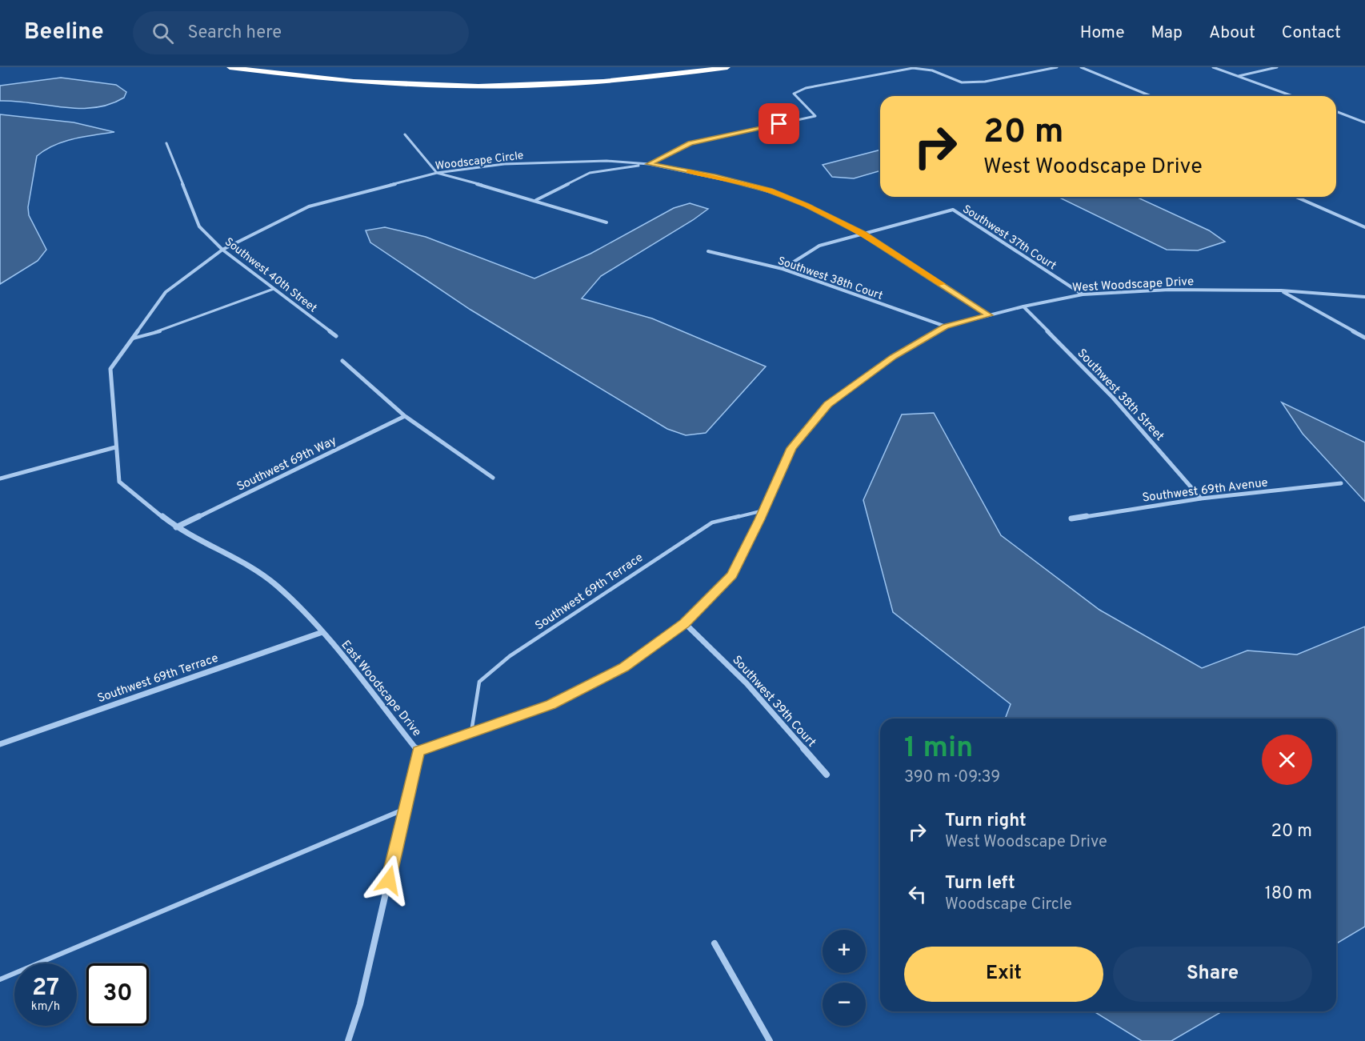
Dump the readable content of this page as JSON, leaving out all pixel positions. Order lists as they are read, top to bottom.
{
  "streets": {
    "street": [
      "Woodscape Circle",
      "Southwest 37th Court",
      "Southwest 40th Street",
      "Southwest 38th Court",
      "West Woodscape Drive",
      "Southwest 38th Street",
      "Southwest 69th Way",
      "Southwest 69th Avenue",
      "Southwest 69th Terrace",
      "East Woodscape Drive",
      "Southwest 39th Court"
    ]
  },
  "crossings": [
    ["Woodscape Circle", "Southwest 37th Court"],
    ["Woodscape Circle", "Southwest 40th Street"],
    ["Woodscape Circle", "West Woodscape Drive"],
    ["Woodscape Circle", "East Woodscape Drive"],
    ["Southwest 37th Court", "West Woodscape Drive"],
    ["Southwest 38th Court", "West Woodscape Drive"],
    ["West Woodscape Drive", "Southwest 38th Street"],
    ["West Woodscape Drive", "Southwest 69th Terrace"],
    ["West Woodscape Drive", "East Woodscape Drive"],
    ["West Woodscape Drive", "Southwest 39th Court"],
    ["Southwest 38th Street", "Southwest 69th Avenue"],
    ["Southwest 69th Way", "East Woodscape Drive"],
    ["Southwest 69th Terrace", "East Woodscape Drive"]
  ],
  "page": {
    "header": "Beeline",
    "search": "Search here",
    "nav": [
      "Home",
      "Map",
      "About",
      "Contact"
    ],
    "turn": ["20 m", "West Woodscape Drive"],
    "heading": ["1 min", "390 m · 09:39"],
    "list": [
      {
        "name": "Turn right",
        "note": "West Woodscape Drive",
        "value": "20 m"
      },
      {
        "name": "Turn left",
        "note": "Woodscape Circle",
        "value": "180 m"
      }
    ],
    "map_buttons": ["+", "−"],
    "buttons": ["Exit", "Share"],
    "speed": "27 km/h",
    "limit": "30"
  }
}
